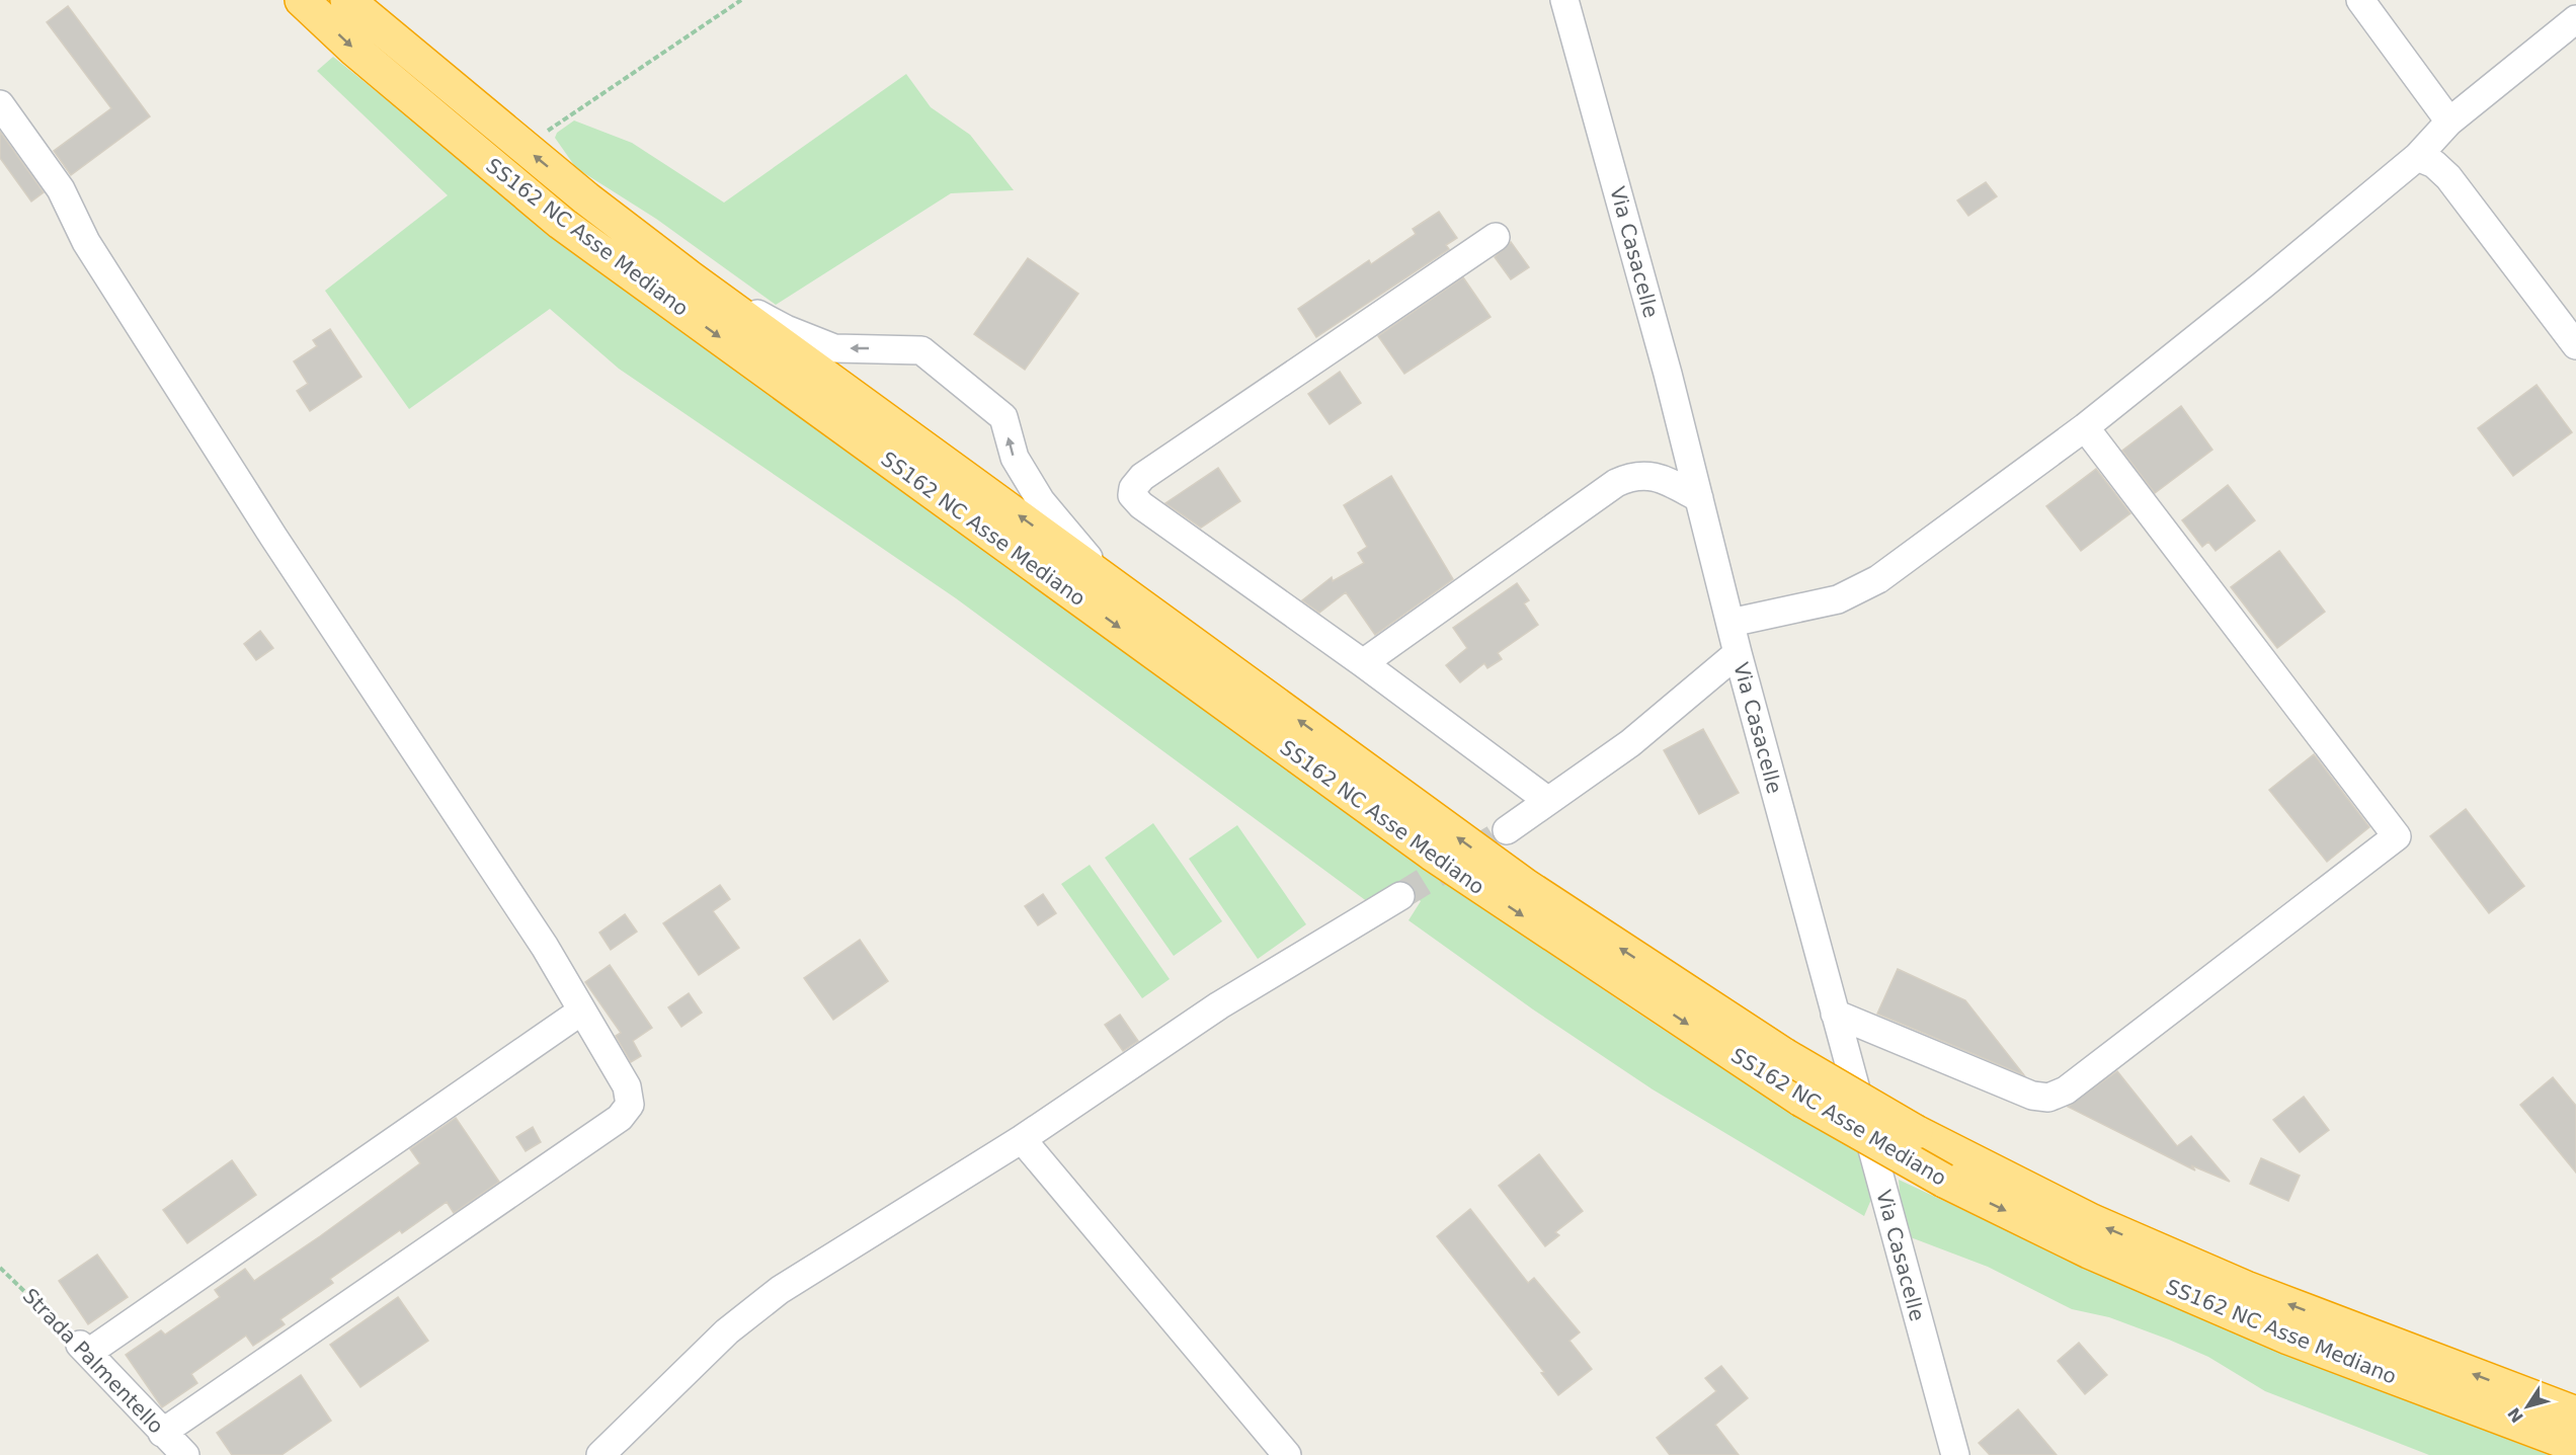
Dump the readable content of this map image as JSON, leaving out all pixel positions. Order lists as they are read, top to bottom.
{
  "streets": {
    "highway": ["SS162 NC Asse Mediano"],
    "street": ["Via Casacelle", "Strada Palmentello"]
  },
  "north": "bottom left"
}
